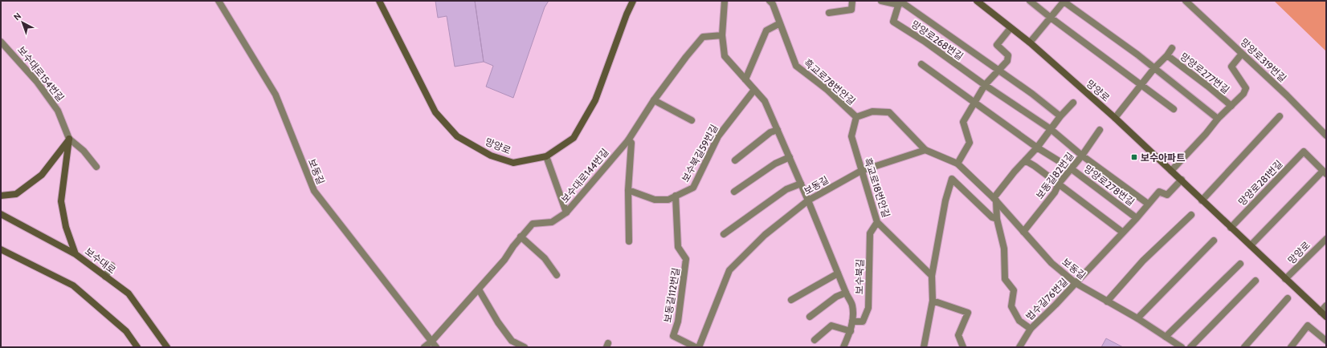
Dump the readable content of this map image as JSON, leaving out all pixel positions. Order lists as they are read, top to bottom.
{
  "streets": {
    "main road": ["망양로", "보수대로"],
    "street": [
      "망양로268번길",
      "망양로319번길",
      "망양로277번길",
      "보수대로154번길",
      "흑교로78번안길",
      "보수북길59번길",
      "보동길",
      "보수대로144번길",
      "보동길82번길",
      "망양로281번길",
      "망양로278번길",
      "흑교로18번안길",
      "보수북길",
      "보동길112번길",
      "법수길76번길"
    ]
  },
  "crossings": [
    ["망양로268번길", "망양로278번길"],
    ["망양로319번길", "망양로277번길"],
    ["망양로277번길", "망양로"],
    ["흑교로78번안길", "흑교로18번안길"],
    ["망양로", "망양로281번길"],
    ["망양로", "망양로278번길"],
    ["보수북길59번길", "보수북길"],
    ["보수북길59번길", "보동길112번길"],
    ["보동길", "보수대로144번길"],
    ["보동길", "보동길82번길"],
    ["보동길", "망양로278번길"],
    ["보동길", "흑교로18번안길"],
    ["보동길", "보수북길"],
    ["보동길", "법수길76번길"],
    ["보수대로144번길", "보수북길"],
    ["보동길82번길", "망양로278번길"],
    ["망양로278번길", "법수길76번길"],
    ["흑교로18번안길", "보수북길"]
  ],
  "places": {
    "transit": ["보수아파트"]
  },
  "north": "top left"
}
